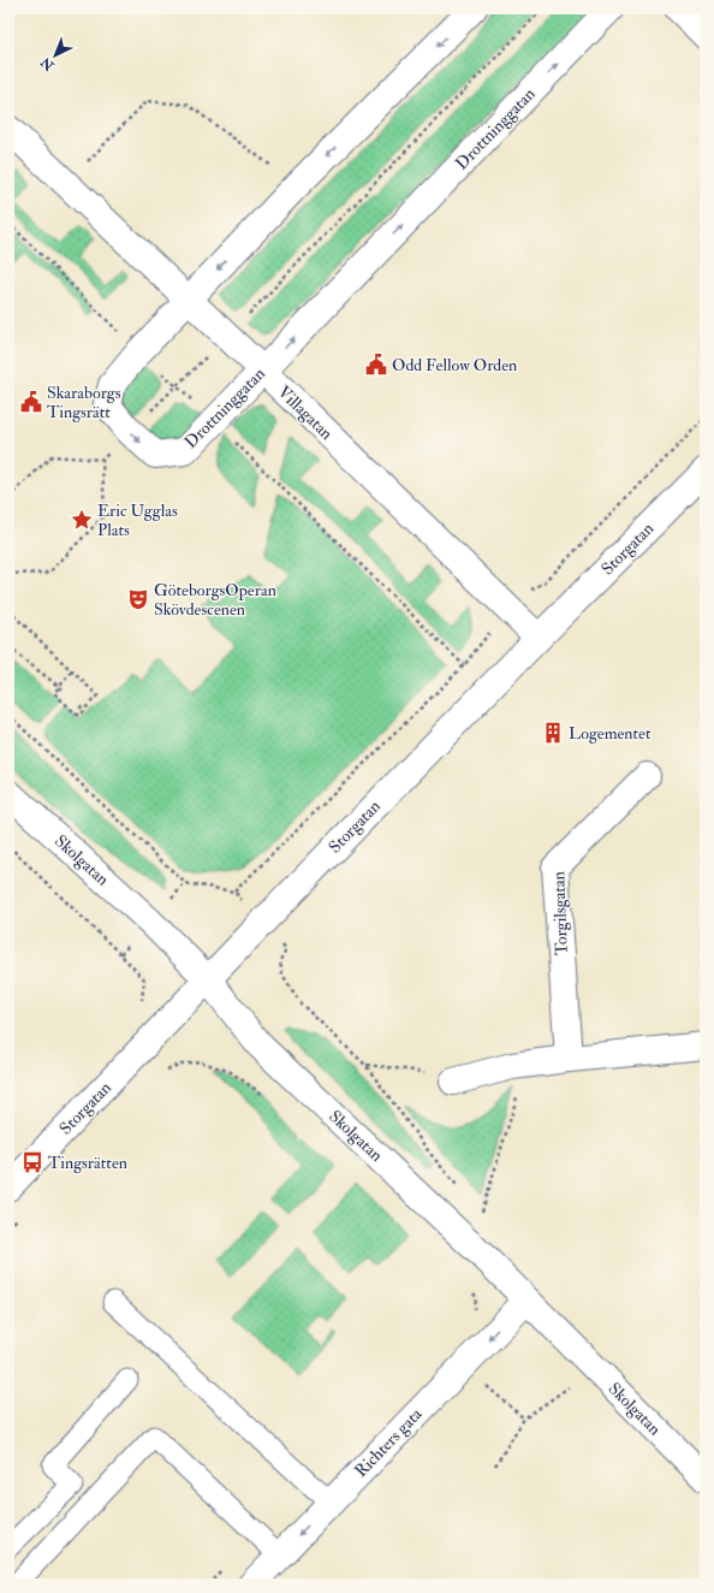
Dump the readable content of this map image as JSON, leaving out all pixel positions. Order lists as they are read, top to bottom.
{
  "streets": {
    "street": [
      "Drottninggatan",
      "Villagatan",
      "Storgatan",
      "Skolgatan",
      "Torgilsgatan",
      "Richters gata"
    ]
  },
  "crossings": [
    ["Drottninggatan", "Villagatan"],
    ["Villagatan", "Storgatan"],
    ["Storgatan", "Skolgatan"],
    ["Skolgatan", "Richters gata"]
  ],
  "one_way": ["Richters gata"],
  "places": {
    "public building": ["Odd Fellow Orden", "Skaraborgs Tingsrätt"],
    "place": ["Eric Ugglas Plats"],
    "theatre": ["GöteborgsOperan Skövdescenen"],
    "building": ["Logementet"],
    "bus stop": ["Tingsrätten"]
  },
  "north": "bottom left"
}
